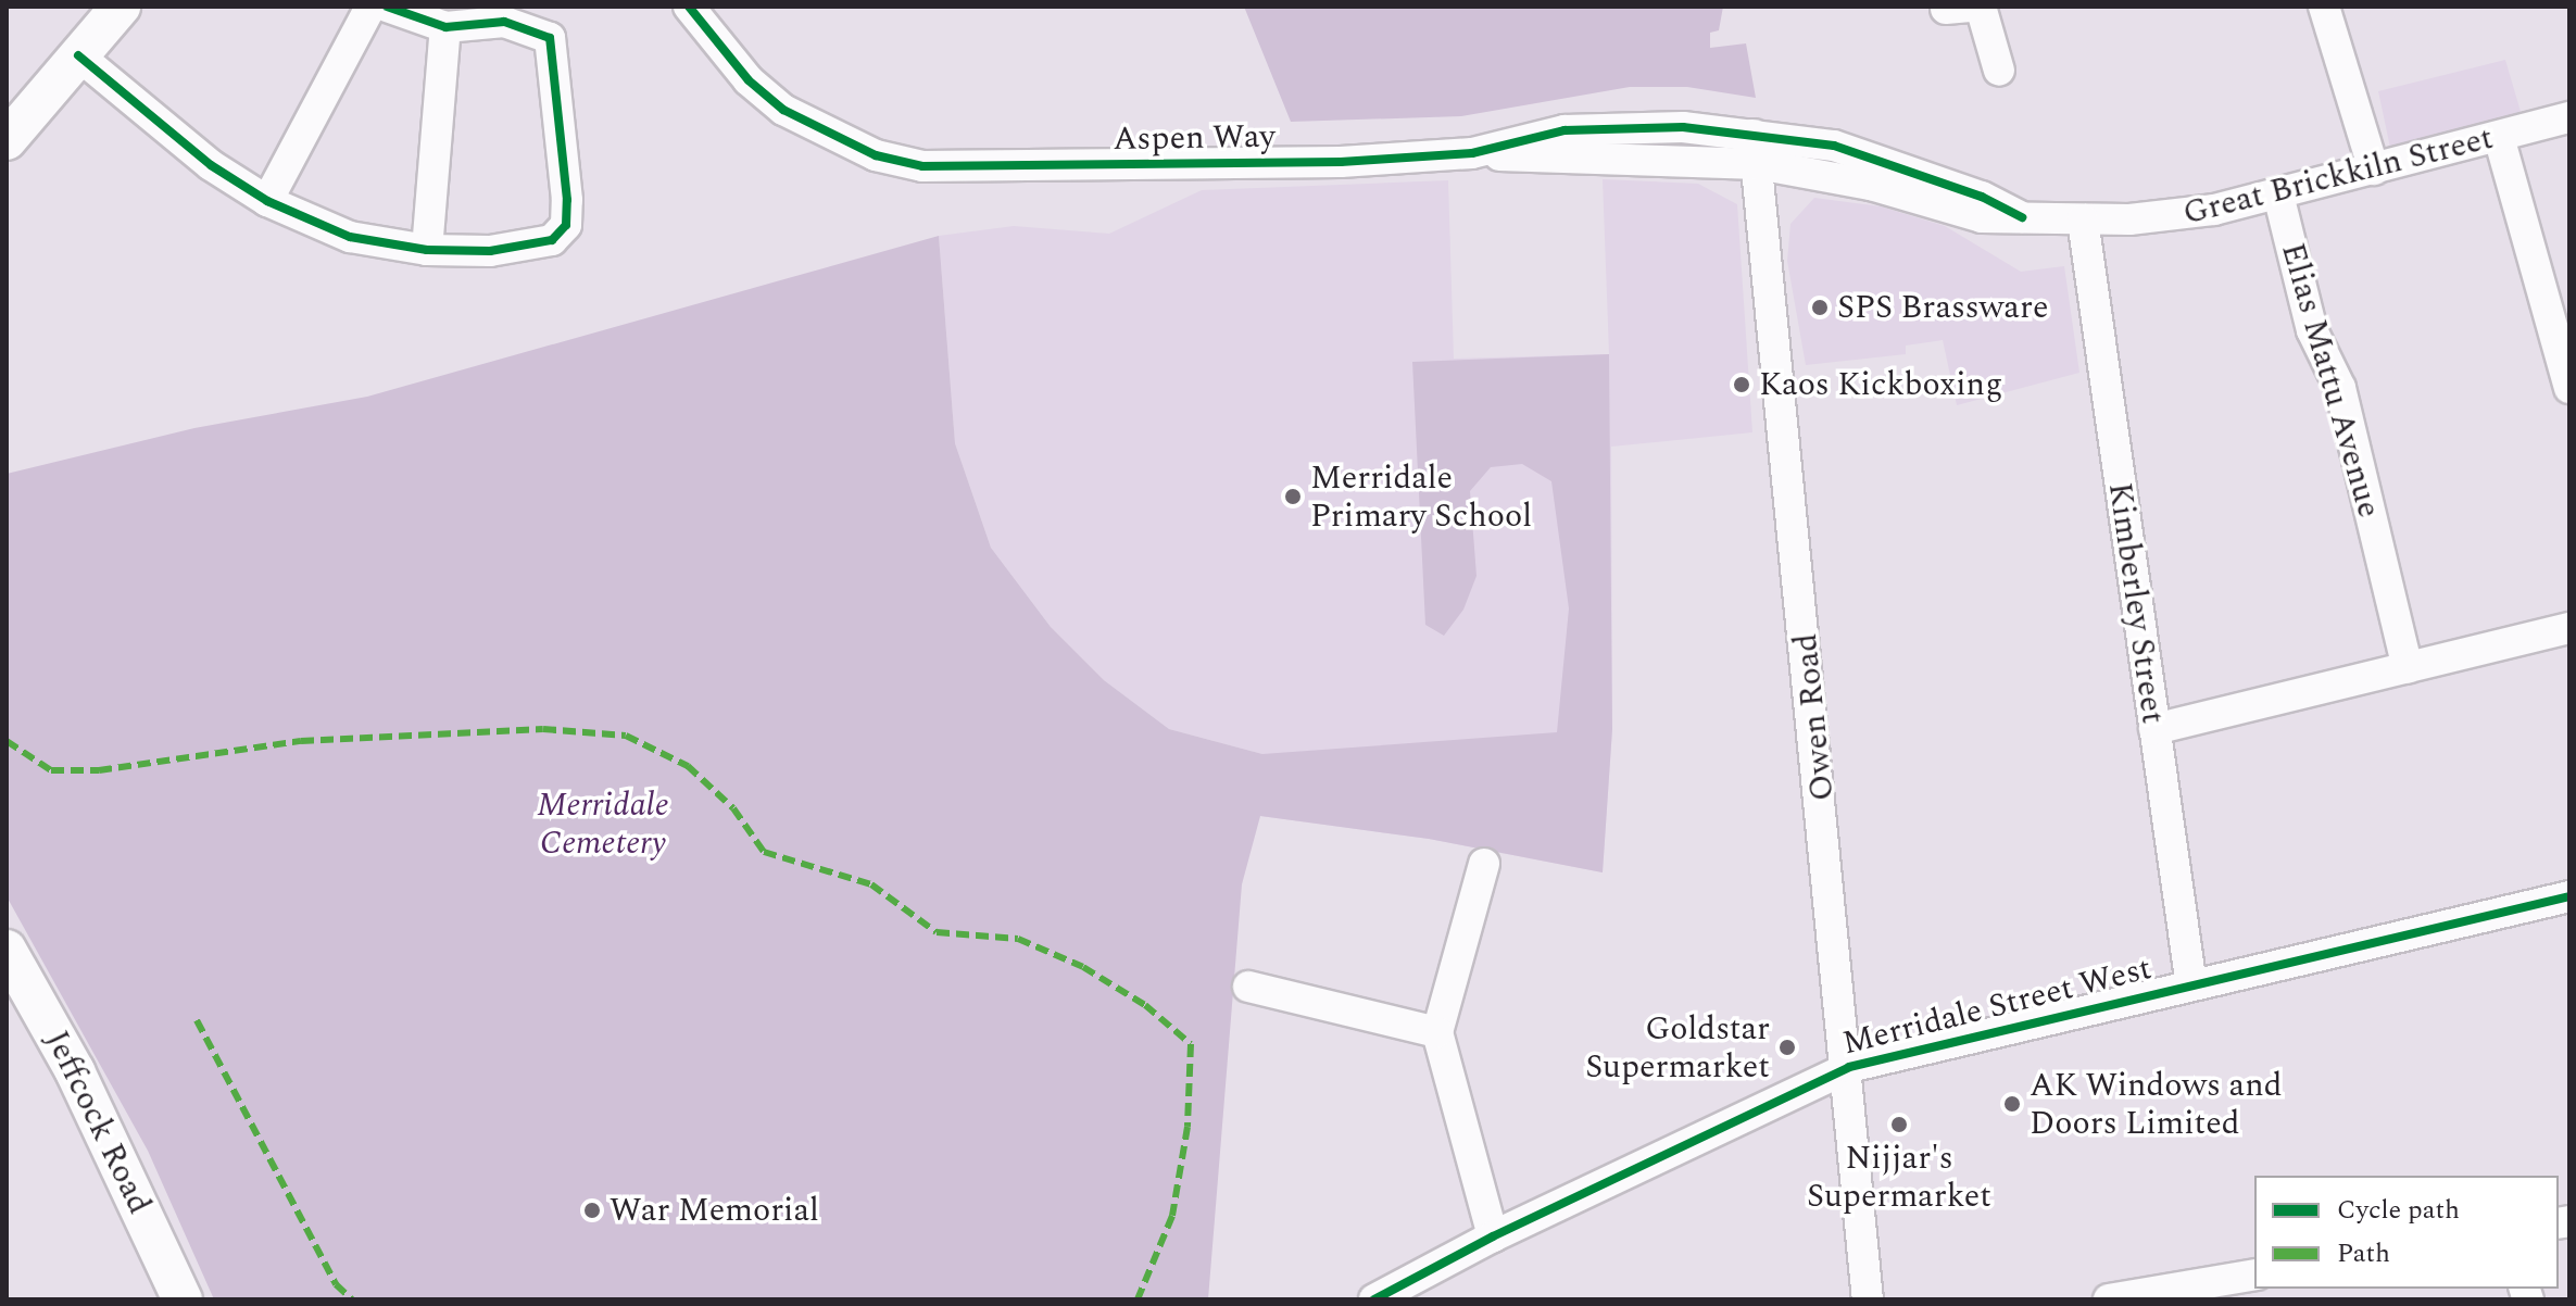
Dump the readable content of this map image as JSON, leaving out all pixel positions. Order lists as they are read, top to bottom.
{
  "streets": {
    "street": [
      "Aspen Way",
      "Great Brickkiln Street",
      "Elias Mattu Avenue",
      "Kimberley Street",
      "Owen Road",
      "Merridale Street West",
      "Jeffcock Road"
    ]
  },
  "crossings": [
    ["Aspen Way", "Great Brickkiln Street"],
    ["Aspen Way", "Owen Road"],
    ["Great Brickkiln Street", "Elias Mattu Avenue"],
    ["Great Brickkiln Street", "Kimberley Street"],
    ["Great Brickkiln Street", "Owen Road"],
    ["Kimberley Street", "Merridale Street West"],
    ["Owen Road", "Merridale Street West"]
  ],
  "parks": ["Merridale Cemetery"],
  "places": [
    "SPS Brassware",
    "Kaos Kickboxing",
    "Merridale Primary School",
    "Goldstar Supermarket",
    "AK Windows and Doors Limited",
    "Nijjar's Supermarket",
    "War Memorial"
  ],
  "legend": ["Cycle path", "Path"]
}
